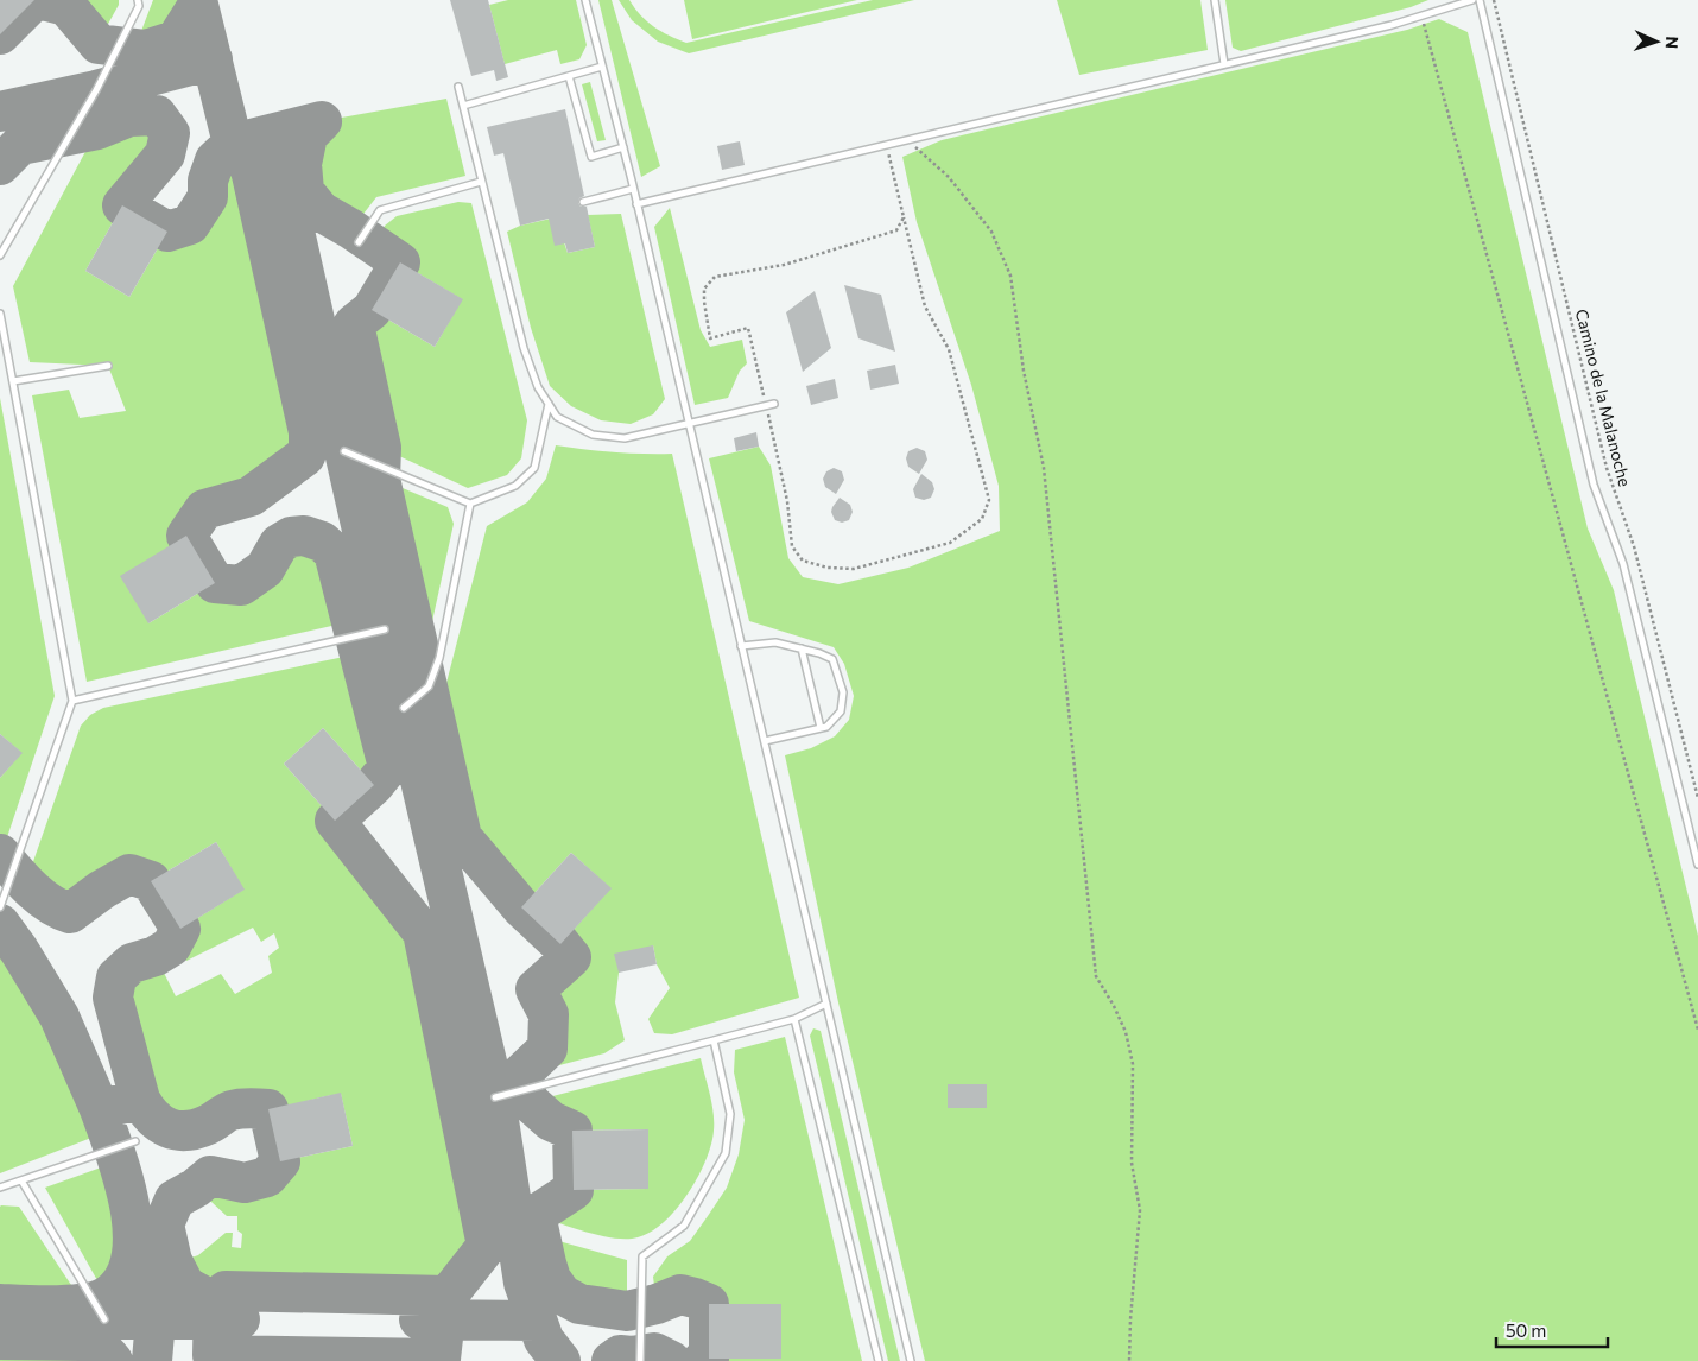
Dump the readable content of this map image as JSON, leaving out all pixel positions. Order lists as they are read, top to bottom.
{
  "streets": {
    "path": ["Camino de la Malanoche"]
  },
  "scale_bar": "50 m",
  "north": "right"
}
